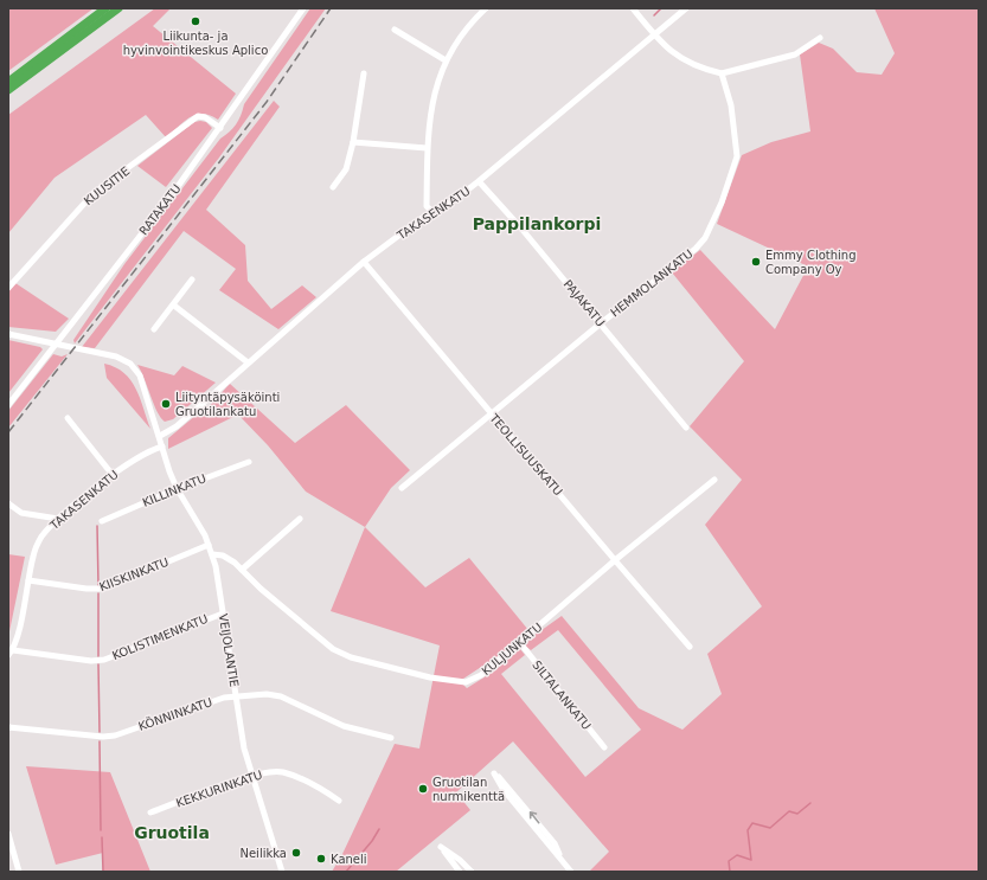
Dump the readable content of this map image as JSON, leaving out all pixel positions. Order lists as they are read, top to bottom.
{
  "streets": {
    "street": [
      "KUUSITIE",
      "RATAKATU",
      "TAKASENKATU",
      "HEMMOLANKATU",
      "PAJAKATU",
      "TEOLLISUUSKATU",
      "KILLINKATU",
      "KIISKINKATU",
      "KOLISTIMENKATU",
      "KULJUNKATU",
      "VEIJOLANTIE",
      "SILTALANKATU",
      "KÖNNINKATU",
      "KEKKURINKATU"
    ]
  },
  "crossings": [
    ["KUUSITIE", "RATAKATU"],
    ["RATAKATU", "VEIJOLANTIE"],
    ["TAKASENKATU", "PAJAKATU"],
    ["TAKASENKATU", "TEOLLISUUSKATU"],
    ["TAKASENKATU", "KIISKINKATU"],
    ["TAKASENKATU", "KOLISTIMENKATU"],
    ["TAKASENKATU", "VEIJOLANTIE"],
    ["HEMMOLANKATU", "PAJAKATU"],
    ["HEMMOLANKATU", "TEOLLISUUSKATU"],
    ["TEOLLISUUSKATU", "KULJUNKATU"],
    ["KILLINKATU", "VEIJOLANTIE"],
    ["KIISKINKATU", "VEIJOLANTIE"],
    ["KOLISTIMENKATU", "VEIJOLANTIE"],
    ["KULJUNKATU", "VEIJOLANTIE"],
    ["KULJUNKATU", "SILTALANKATU"],
    ["VEIJOLANTIE", "KÖNNINKATU"],
    ["VEIJOLANTIE", "KEKKURINKATU"]
  ],
  "districts": ["Pappilankorpi", "Gruotila"],
  "places": [
    "Liikunta- ja hyvinvointikeskus Aplico",
    "Emmy Clothing Company Oy",
    "Liityntäpysäköinti Gruotilankatu",
    "Gruotilan nurmikenttä",
    "Neilikka",
    "Kaneli"
  ]
}
